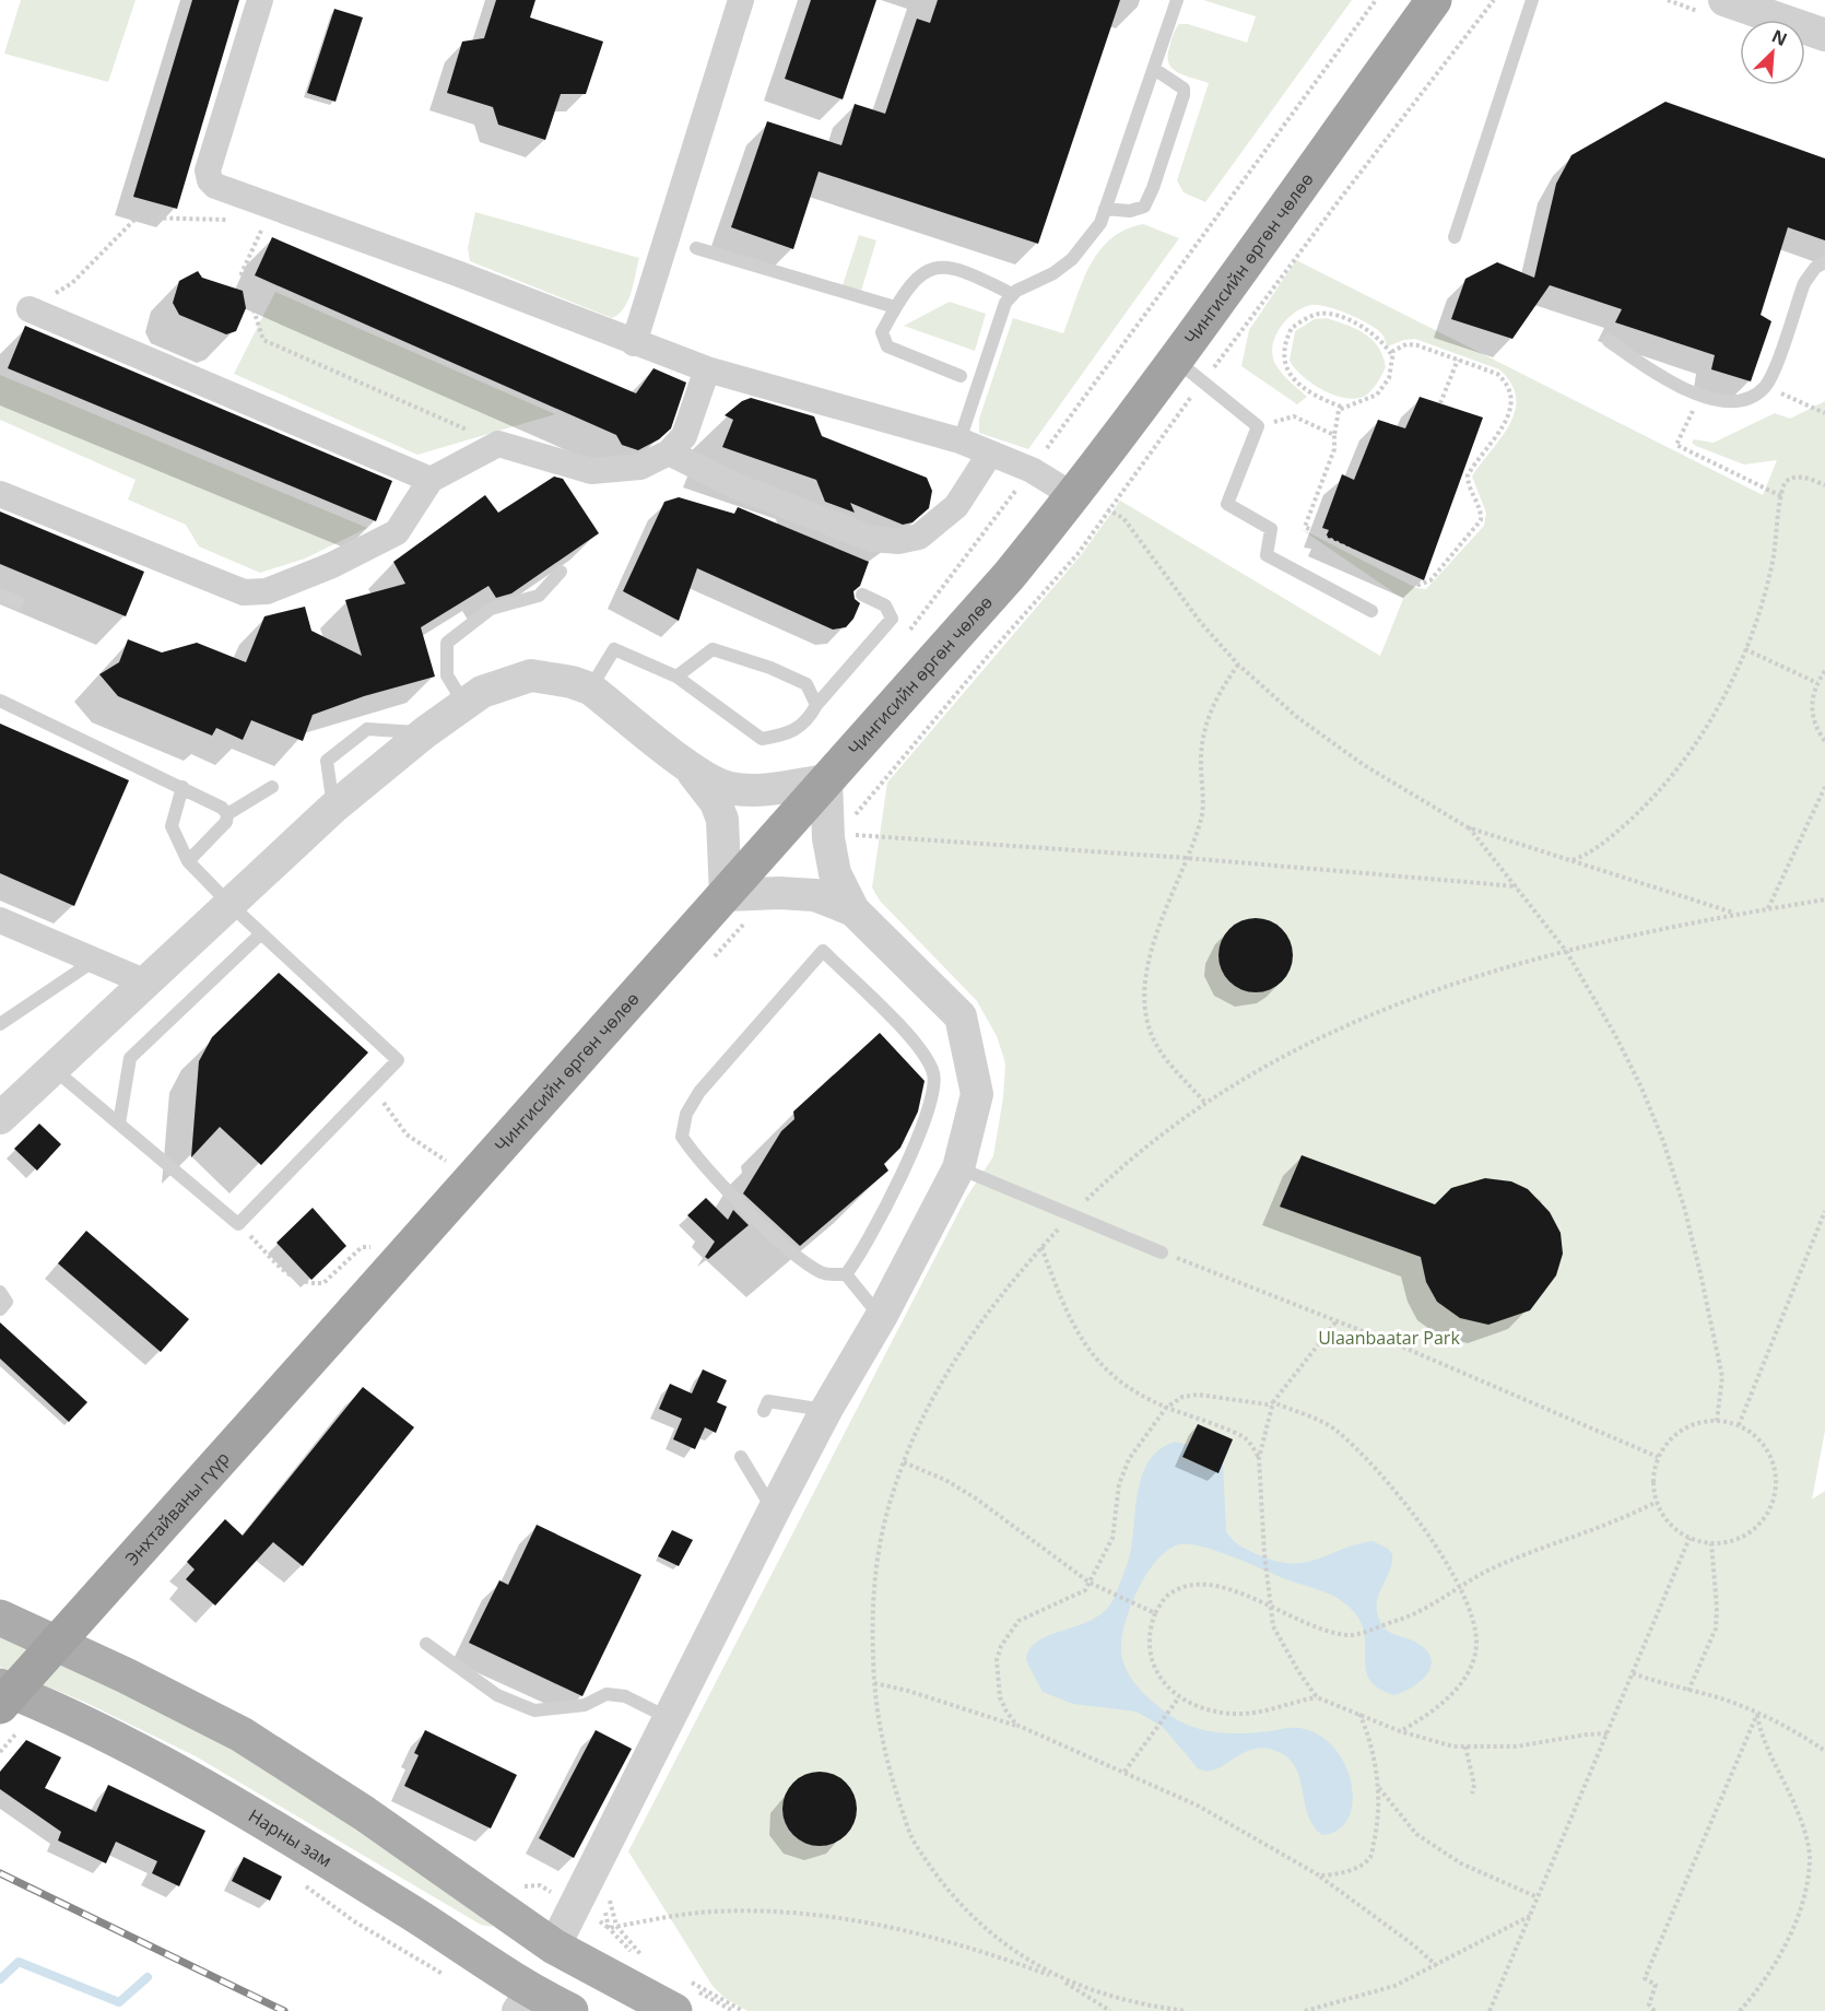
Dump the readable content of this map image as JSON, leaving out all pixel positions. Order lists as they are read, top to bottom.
{
  "streets": {
    "highway": ["Чингисийн өргөн чөлөө", "Энхтайваны гүүр"],
    "main road": ["Нарны зам"]
  },
  "crossings": [
    ["Чингисийн өргөн чөлөө", "Энхтайваны гүүр"]
  ],
  "parks": ["Ulaanbaatar Park"],
  "north": "top right"
}
